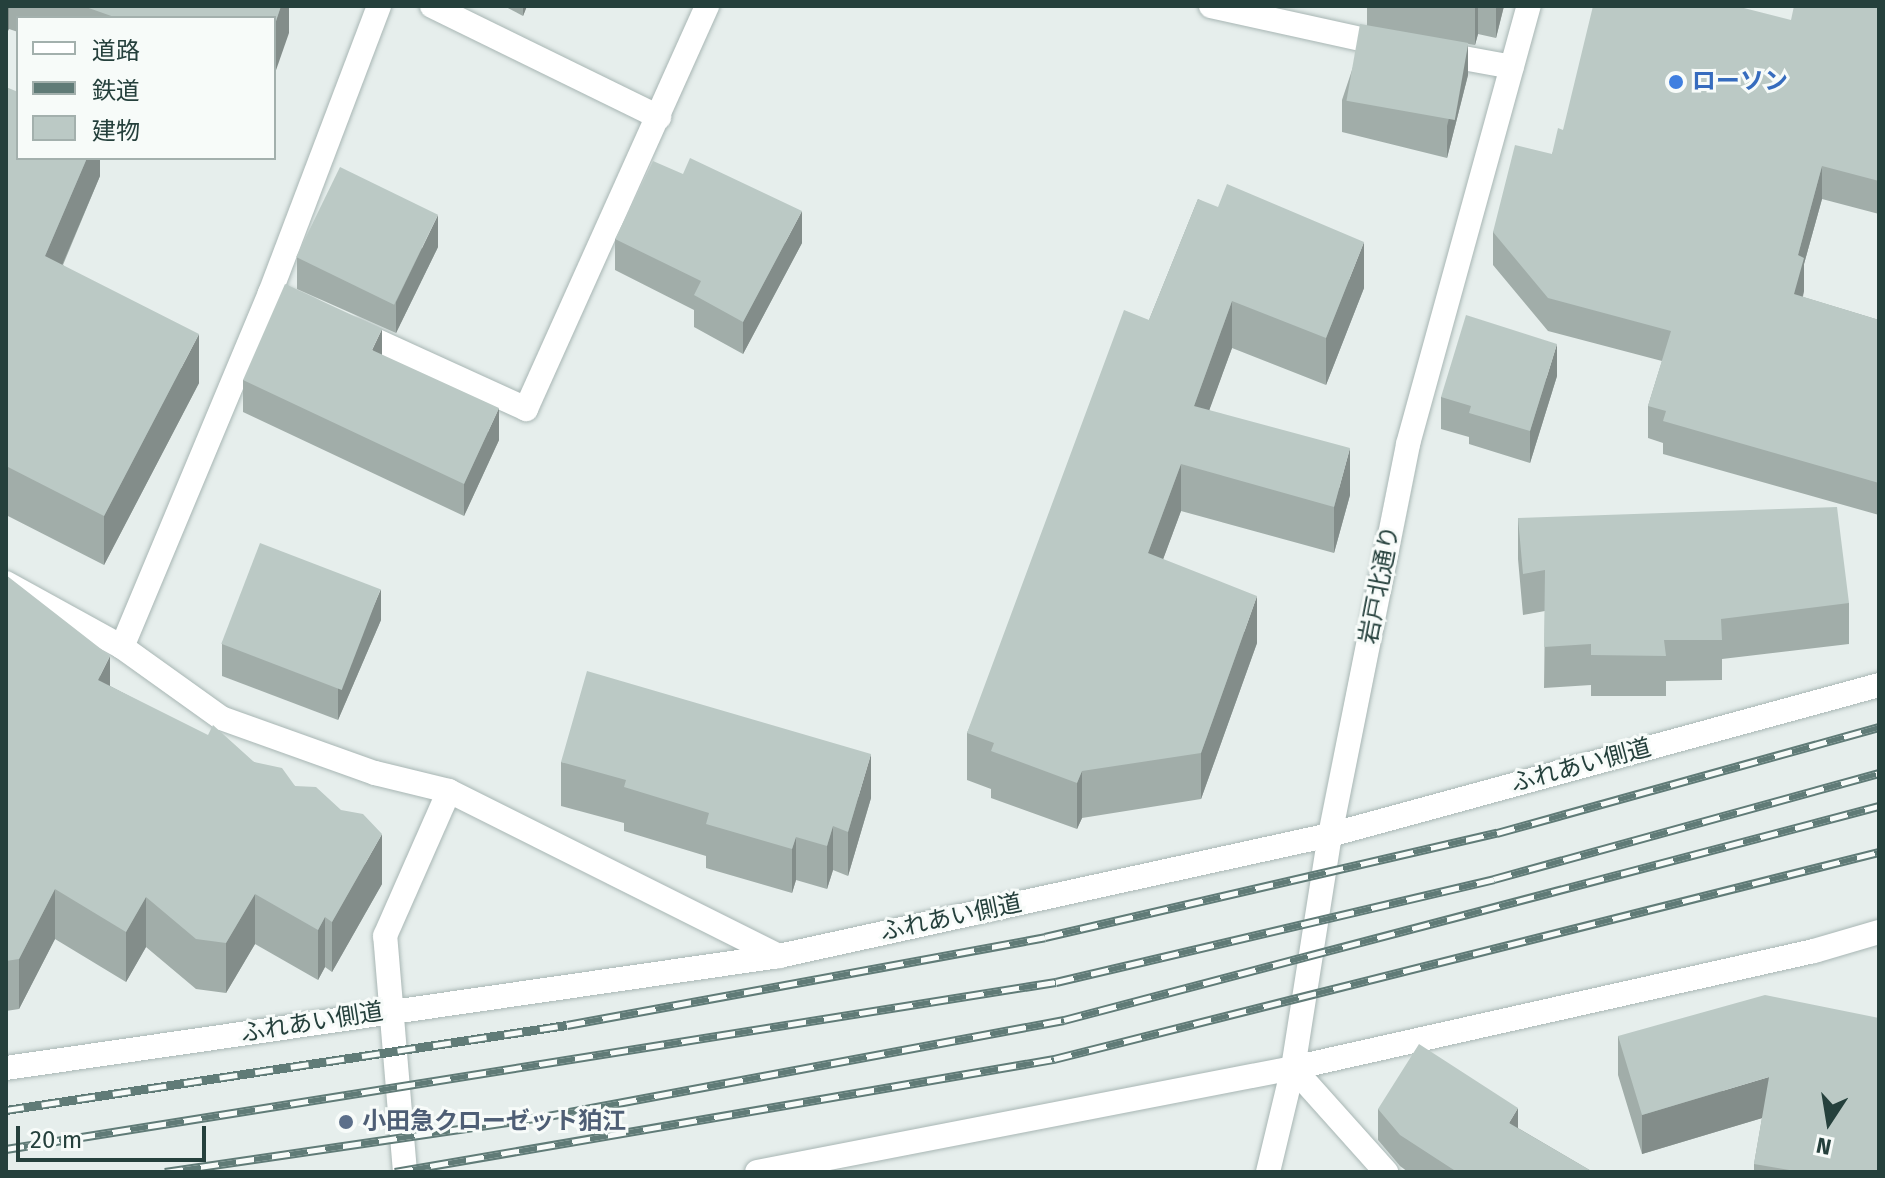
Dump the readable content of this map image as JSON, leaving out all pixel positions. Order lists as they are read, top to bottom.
{
  "streets": {
    "street": ["岩戸北通り", "ふれあい側道"]
  },
  "crossings": [
    ["岩戸北通り", "ふれあい側道"]
  ],
  "places": ["ローソン", "小田急クローゼット狛江"],
  "legend": ["道路", "鉄道", "建物"],
  "scale_bar": "20 m",
  "north": "bottom"
}
